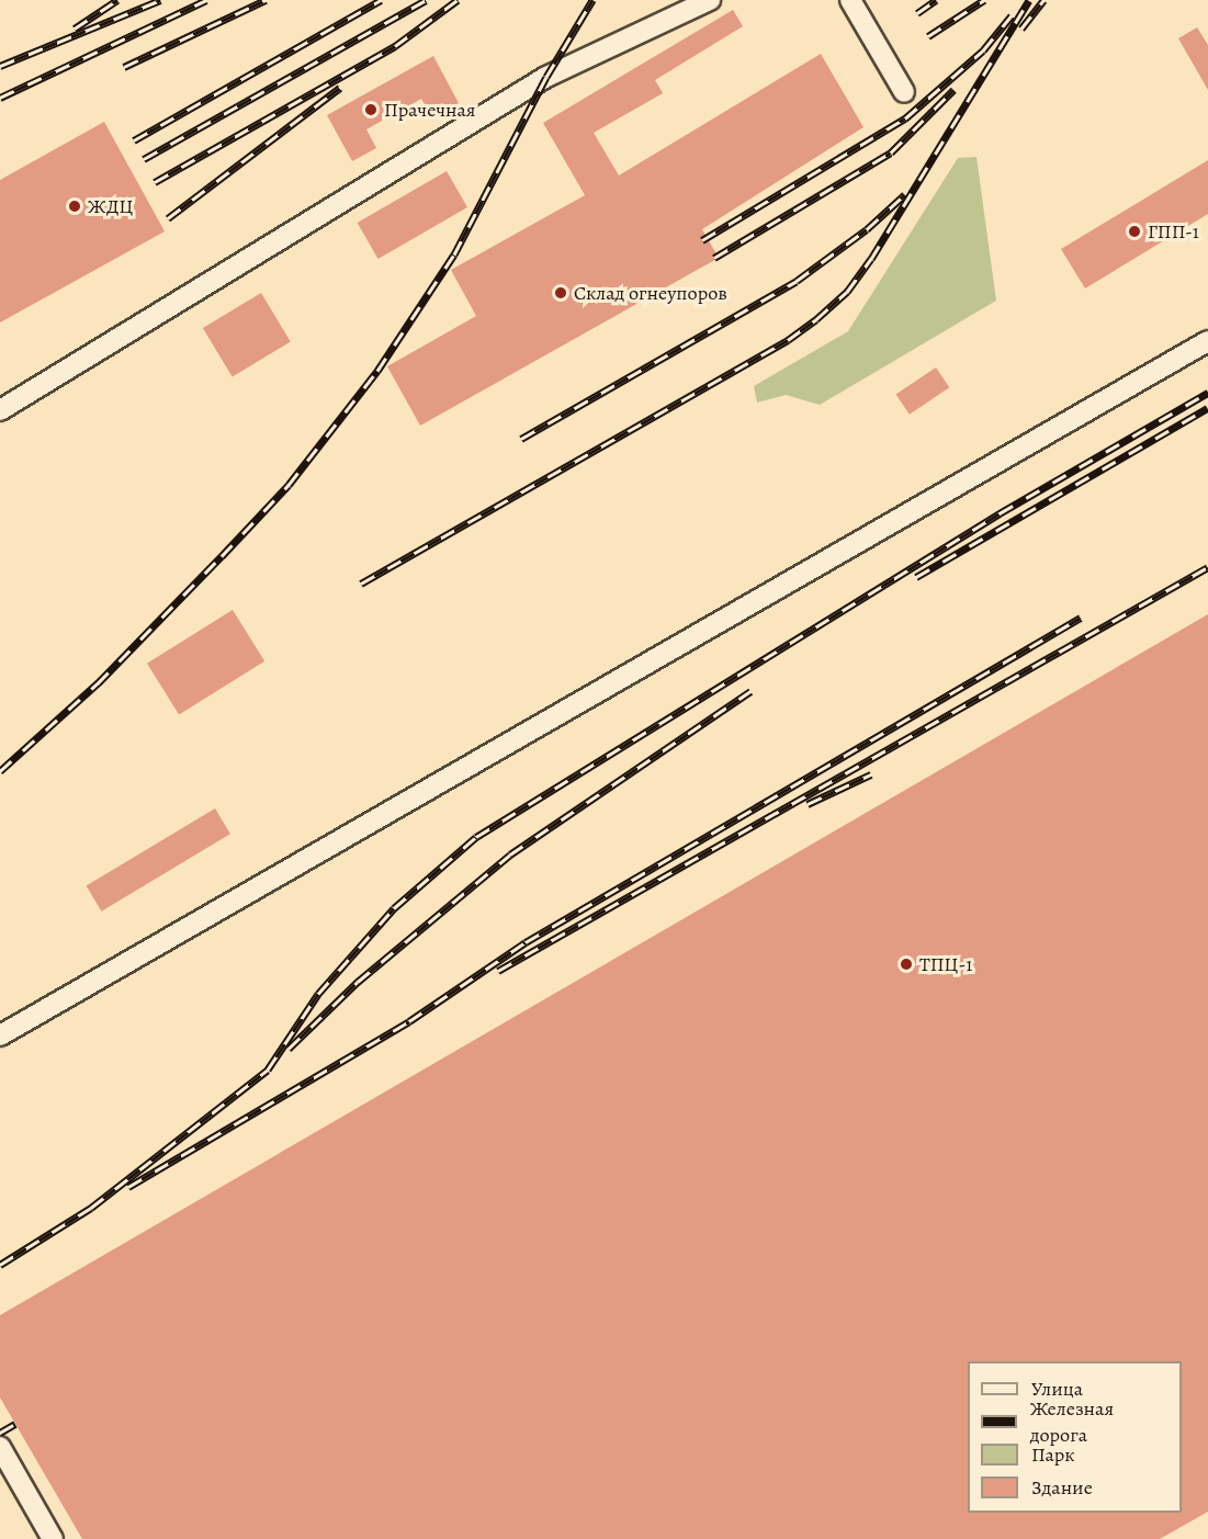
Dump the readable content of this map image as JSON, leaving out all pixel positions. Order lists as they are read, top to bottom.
{
  "places": [
    "Прачечная",
    "ЖДЦ",
    "ГПП-1",
    "Склад огнеупоров",
    "ТПЦ-1"
  ],
  "legend": [
    "Улица",
    "Железная дорога",
    "Парк",
    "Здание"
  ]
}
